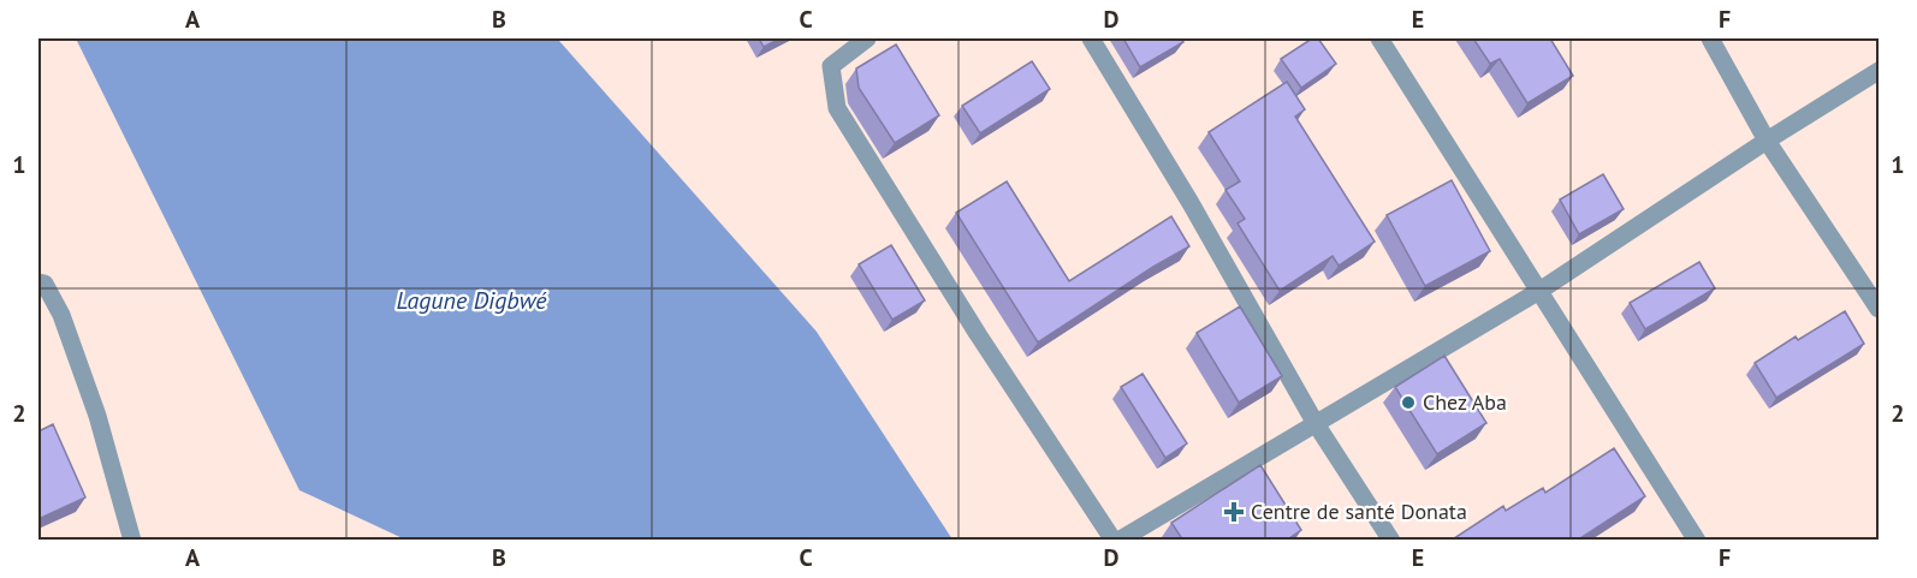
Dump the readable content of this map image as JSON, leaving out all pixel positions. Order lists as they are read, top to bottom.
{
  "water": ["Lagune Digbwé"],
  "places": {
    "other": ["Chez Aba"],
    "health": ["Centre de santé Donata"]
  },
  "grid": {
    "columns": [
      "A",
      "B",
      "C",
      "D",
      "E",
      "F"
    ],
    "rows": ["1", "2"]
  }
}
